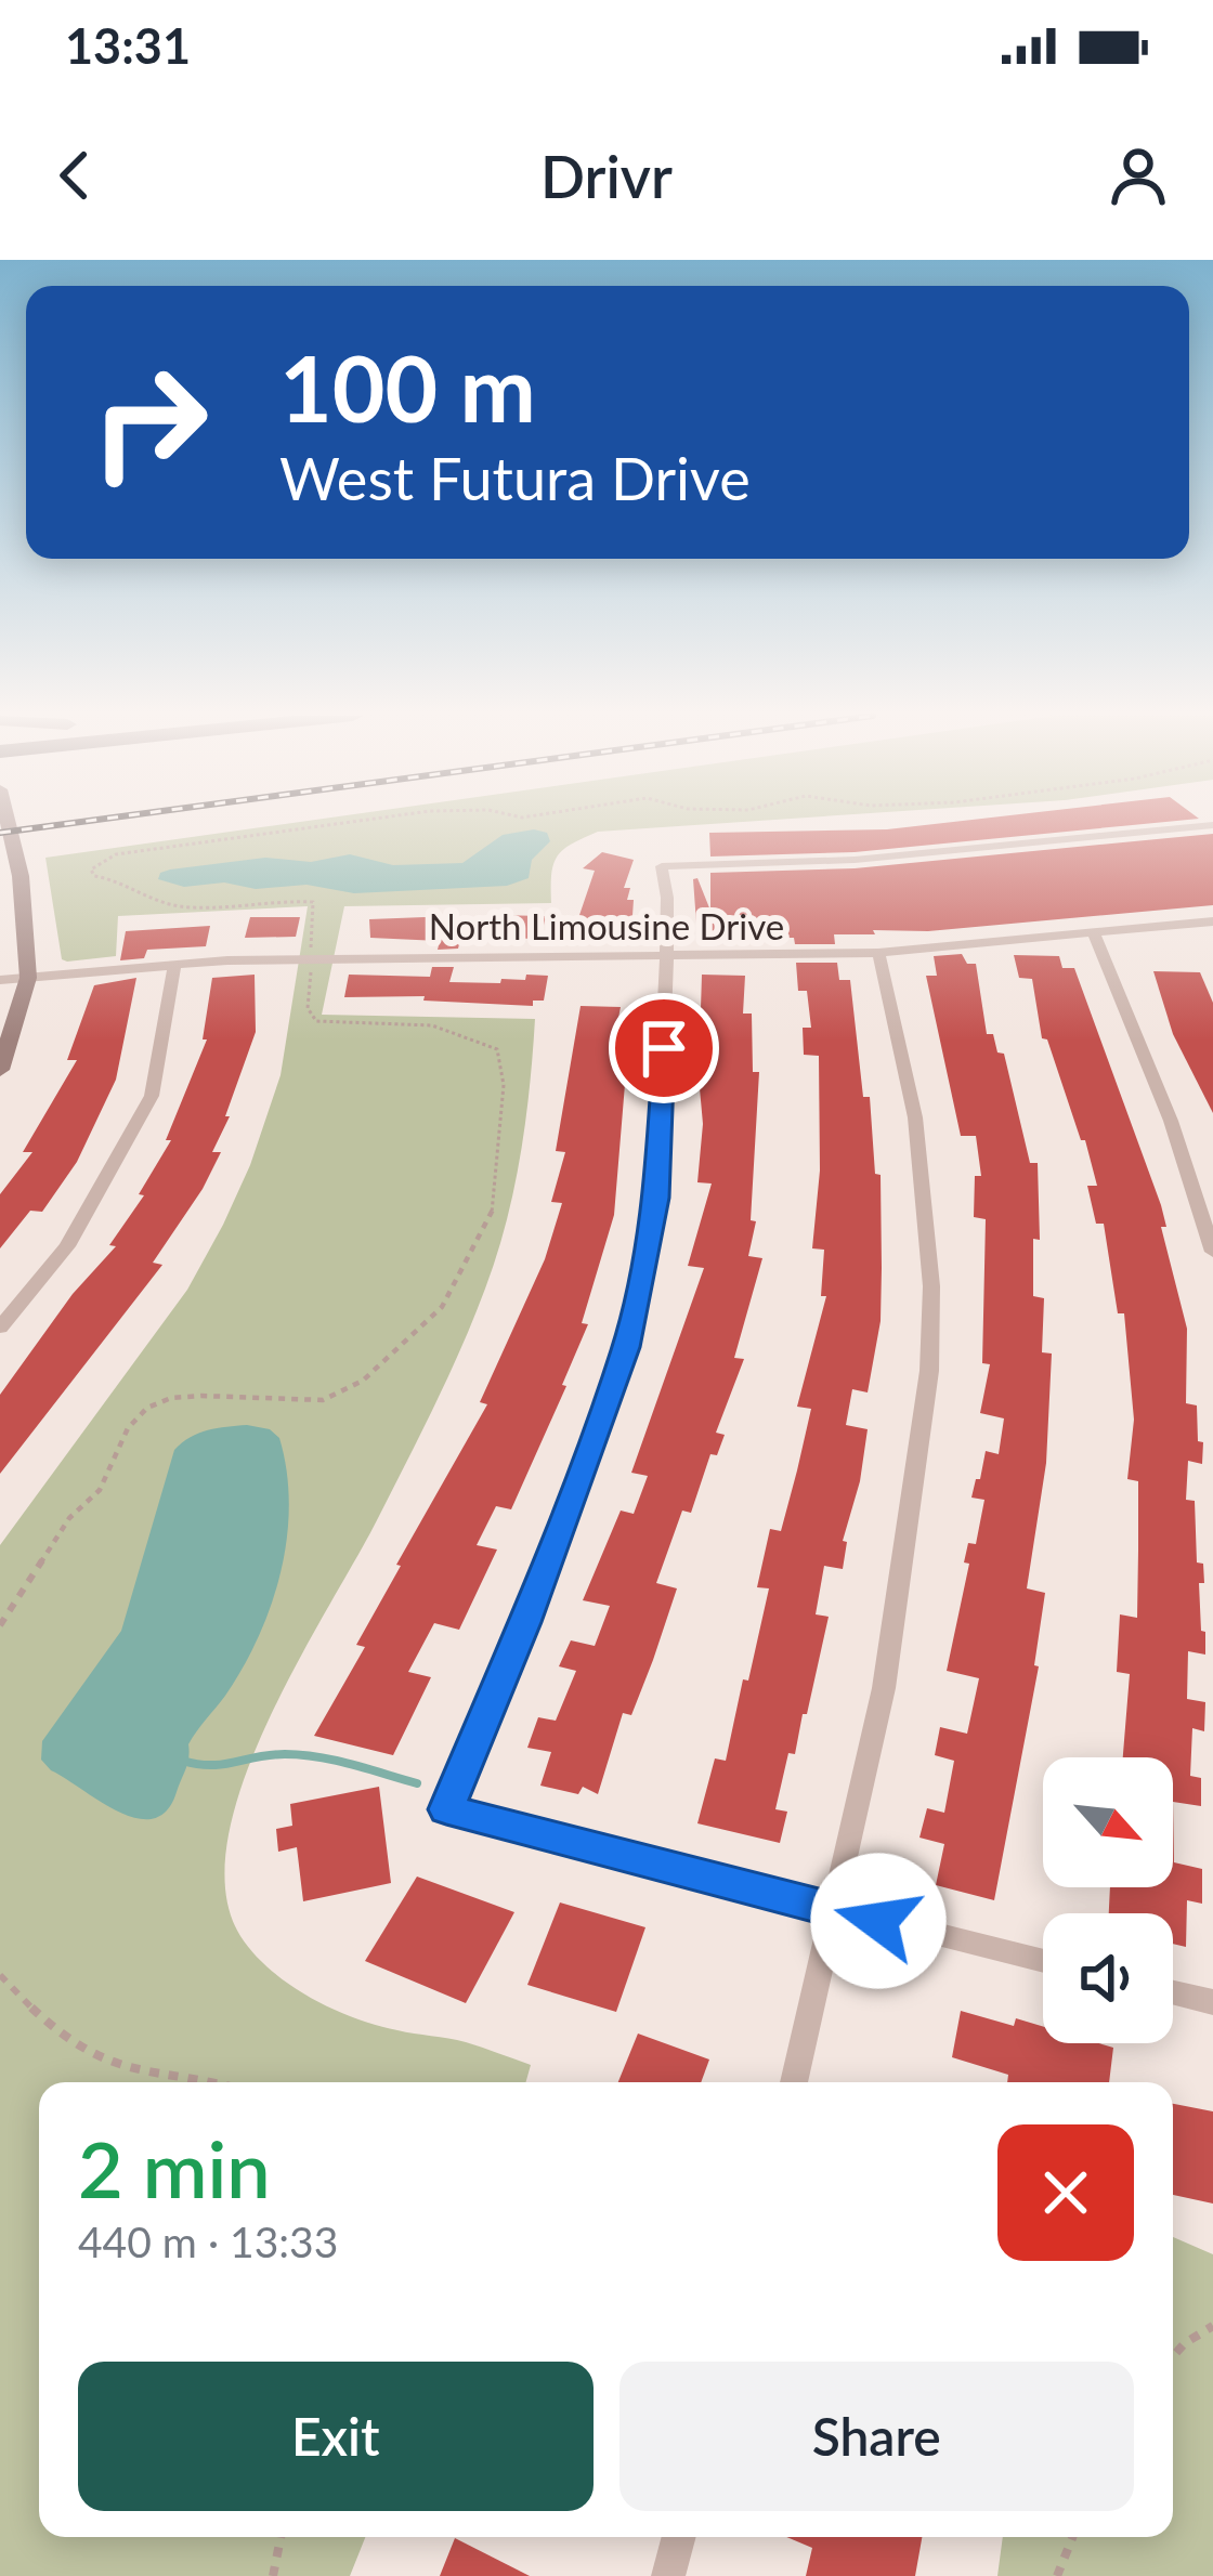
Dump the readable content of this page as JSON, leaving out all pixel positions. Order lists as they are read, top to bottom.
{
  "streets": {
    "street": ["North Limousine Drive"]
  },
  "north": "bottom right",
  "page": {
    "status": "13:31",
    "header": "Drivr",
    "turn": ["100 m", "West Futura Drive"],
    "heading": ["2 min", "440 m · 13:33"],
    "buttons": ["Exit", "Share"]
  }
}
